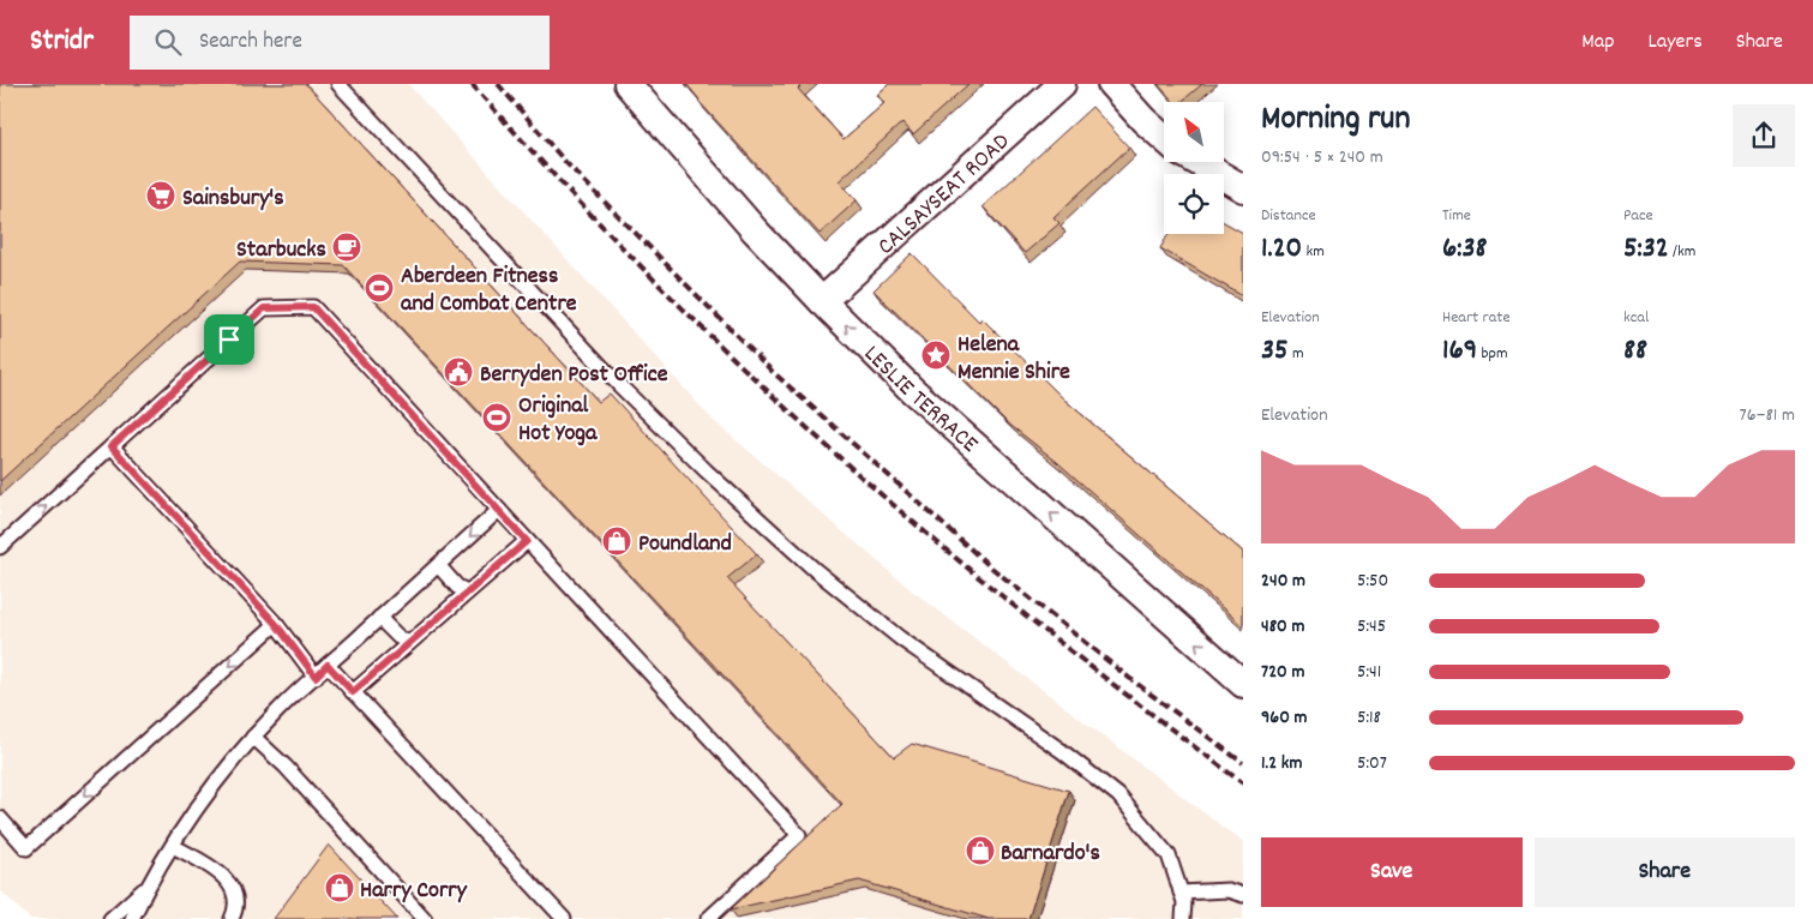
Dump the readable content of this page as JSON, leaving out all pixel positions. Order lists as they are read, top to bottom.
{
  "streets": {
    "street": ["CALSAYSEAT ROAD", "LESLIE TERRACE"]
  },
  "crossings": [
    ["CALSAYSEAT ROAD", "LESLIE TERRACE"]
  ],
  "one_way": ["LESLIE TERRACE"],
  "places": {
    "supermarket": ["Sainsbury's"],
    "cafe": ["Starbucks"],
    "sports": ["Aberdeen Fitness and Combat Centre", "Original Hot Yoga"],
    "place": ["Helena Mennie Shire"],
    "public building": ["Berryden Post Office"],
    "shop": ["Poundland", "Barnardo's", "Harry Corry"]
  },
  "north": "top left",
  "page": {
    "header": "Stridr",
    "search": "Search here",
    "nav": ["Map", "Layers", "Share"],
    "heading": ["Morning run", "09:54 · 5 × 240 m"],
    "stats": [
      ["Distance", "1.20 km"],
      ["Time", "6:38"],
      ["Pace", "5:32 /km"],
      ["Elevation", "35 m"],
      ["Heart rate", "169 bpm"],
      ["kcal", "88"]
    ],
    "chart": ["Elevation", "76–81 m"],
    "list": [
      {
        "name": "240 m",
        "note": "5:50"
      },
      {
        "name": "480 m",
        "note": "5:45"
      },
      {
        "name": "720 m",
        "note": "5:41"
      },
      {
        "name": "960 m",
        "note": "5:18"
      },
      {
        "name": "1.2 km",
        "note": "5:07"
      }
    ],
    "buttons": ["Save", "Share"]
  }
}
